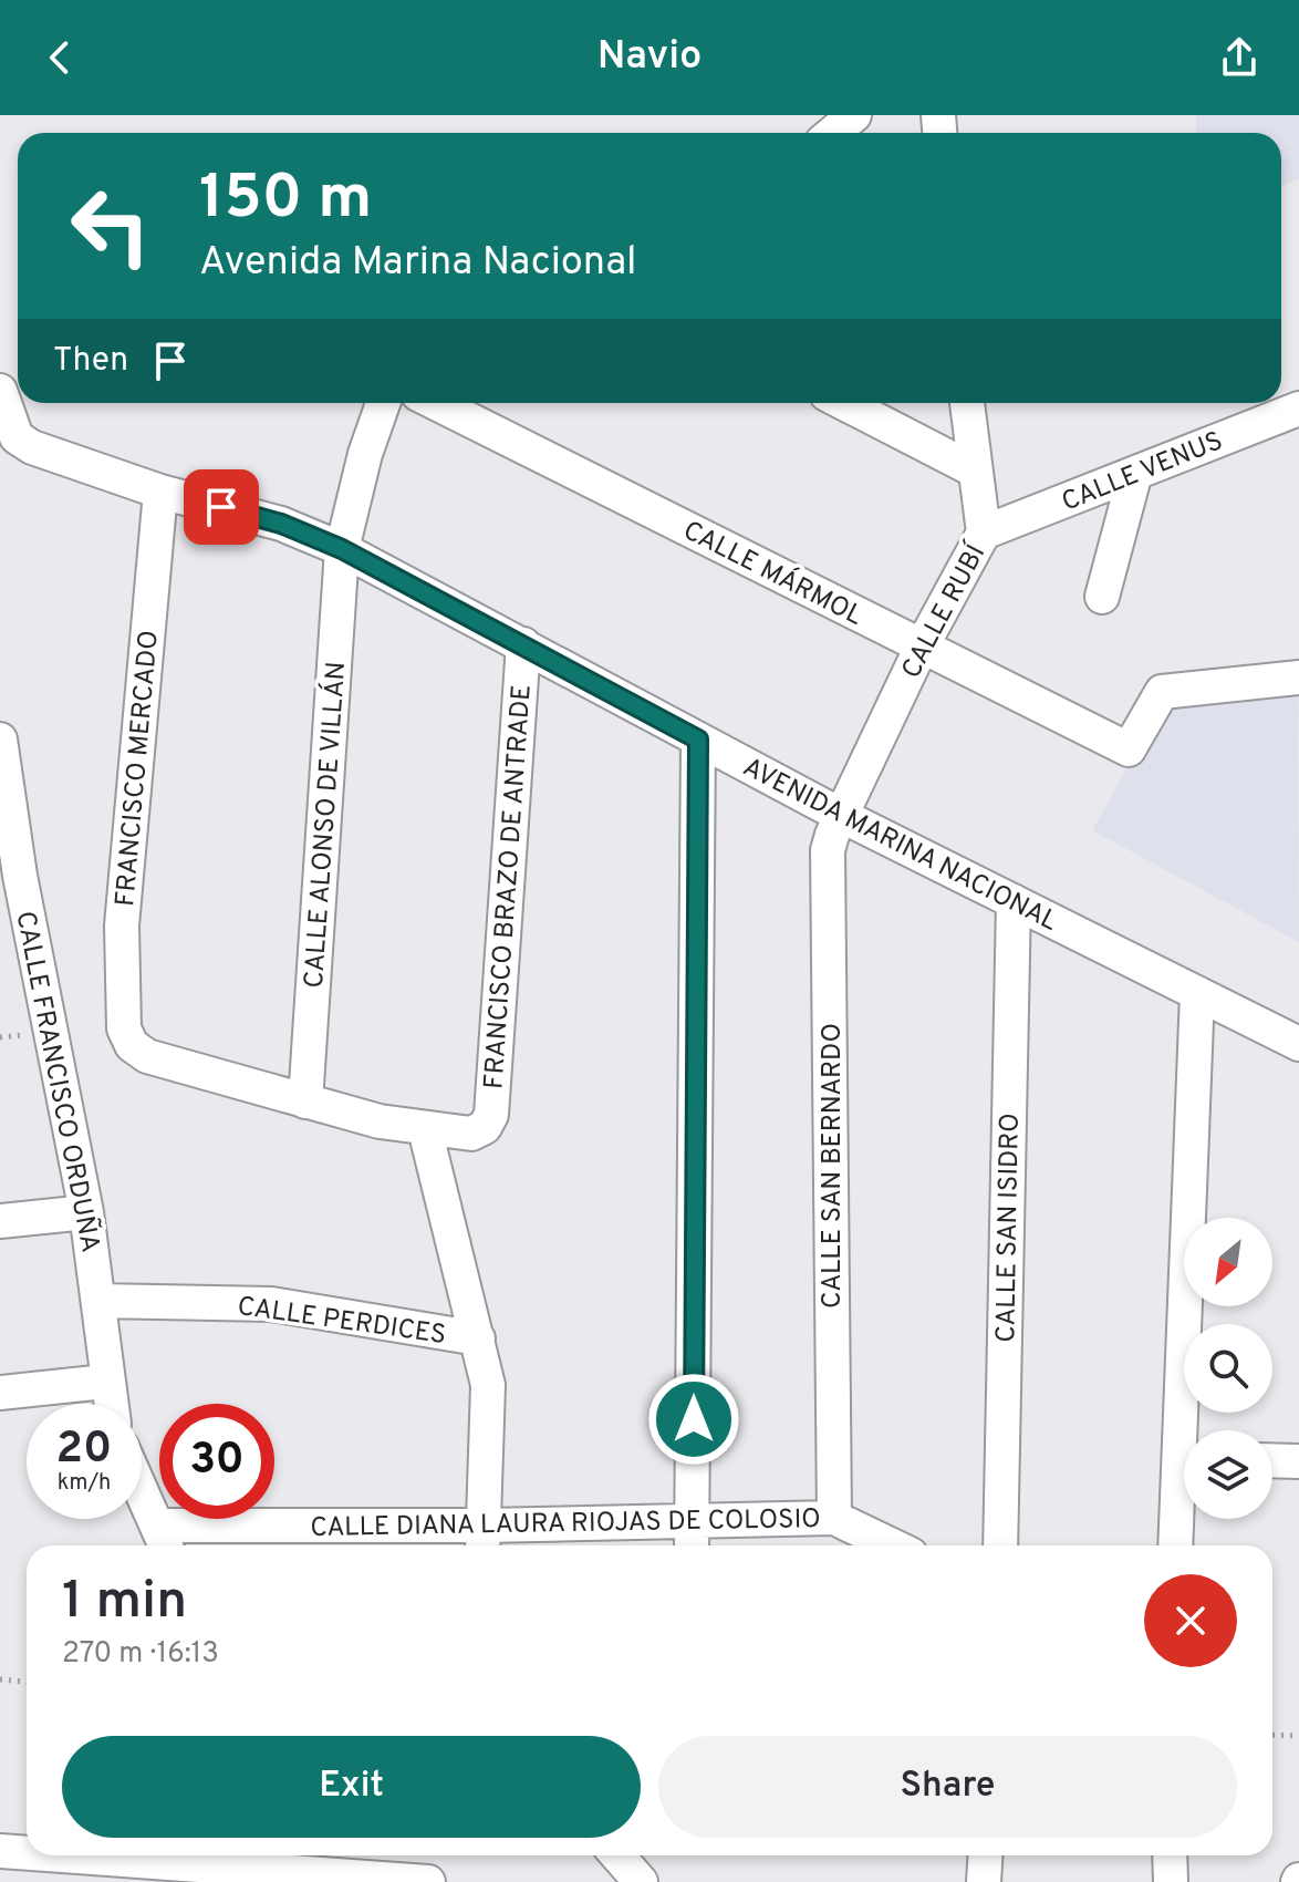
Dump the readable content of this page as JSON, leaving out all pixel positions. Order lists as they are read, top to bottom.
{
  "streets": {
    "street": [
      "CALLE VENUS",
      "CALLE MÁRMOL",
      "CALLE RUBÍ",
      "FRANCISCO MERCADO",
      "CALLE ALONSO DE VILLÁN",
      "AVENIDA MARINA NACIONAL",
      "FRANCISCO BRAZO DE ANTRADE",
      "CALLE FRANCISCO ORDUÑA",
      "CALLE SAN BERNARDO",
      "CALLE SAN ISIDRO",
      "CALLE PERDICES",
      "CALLE DIANA LAURA RIOJAS DE COLOSIO"
    ]
  },
  "crossings": [
    ["CALLE VENUS", "CALLE RUBÍ"],
    ["CALLE MÁRMOL", "CALLE RUBÍ"],
    ["CALLE RUBÍ", "AVENIDA MARINA NACIONAL"],
    ["CALLE RUBÍ", "CALLE SAN BERNARDO"],
    ["FRANCISCO MERCADO", "CALLE ALONSO DE VILLÁN"],
    ["FRANCISCO MERCADO", "AVENIDA MARINA NACIONAL"],
    ["CALLE ALONSO DE VILLÁN", "AVENIDA MARINA NACIONAL"],
    ["AVENIDA MARINA NACIONAL", "FRANCISCO BRAZO DE ANTRADE"],
    ["AVENIDA MARINA NACIONAL", "CALLE SAN BERNARDO"],
    ["AVENIDA MARINA NACIONAL", "CALLE SAN ISIDRO"],
    ["CALLE FRANCISCO ORDUÑA", "CALLE PERDICES"],
    ["CALLE SAN BERNARDO", "CALLE DIANA LAURA RIOJAS DE COLOSIO"]
  ],
  "north": "bottom left",
  "page": {
    "header": "Navio",
    "turn": ["150 m", "Avenida Marina Nacional"],
    "then": "Then",
    "speed": "20 km/h",
    "limit": "30",
    "heading": ["1 min", "270 m · 16:13"],
    "buttons": ["Exit", "Share"]
  }
}
